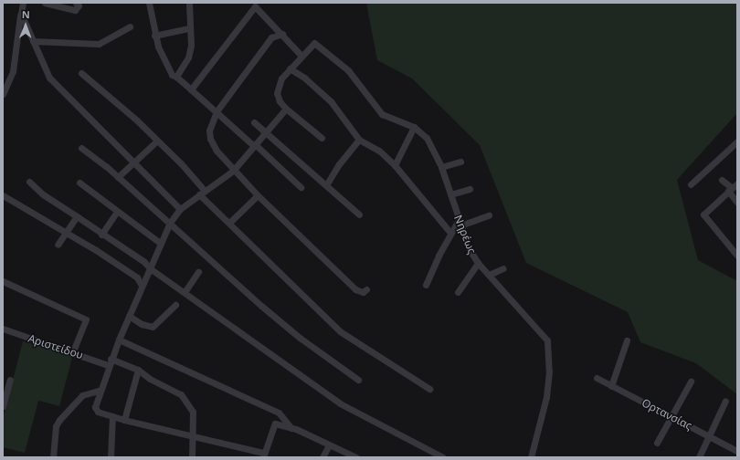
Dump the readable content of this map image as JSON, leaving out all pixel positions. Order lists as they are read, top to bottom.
{
  "streets": {
    "street": ["Νηρέως", "Αριστείδου", "Ορτανσίας"]
  },
  "north": "top"
}
